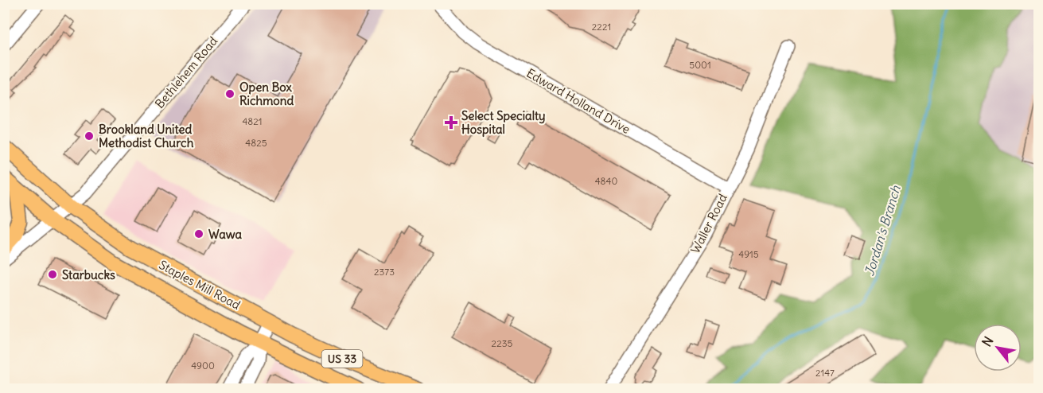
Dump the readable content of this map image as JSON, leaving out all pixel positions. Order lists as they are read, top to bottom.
{
  "streets": {
    "main road": ["Staples Mill Road", "US 33"],
    "street": ["Bethlehem Road", "Edward Holland Drive", "Waller Road"]
  },
  "crossings": [
    ["Bethlehem Road", "Staples Mill Road"],
    ["Edward Holland Drive", "Waller Road"]
  ],
  "water": ["Jordan's Branch"],
  "places": {
    "other": [
      "Open Box Richmond",
      "Brookland United Methodist Church",
      "Wawa",
      "Starbucks"
    ],
    "health": ["Select Specialty Hospital"]
  },
  "house_numbers": [
    "2221",
    "5001",
    "4821",
    "4825",
    "4840",
    "4915",
    "2373",
    "2235",
    "4900",
    "2147"
  ],
  "north": "top left"
}
